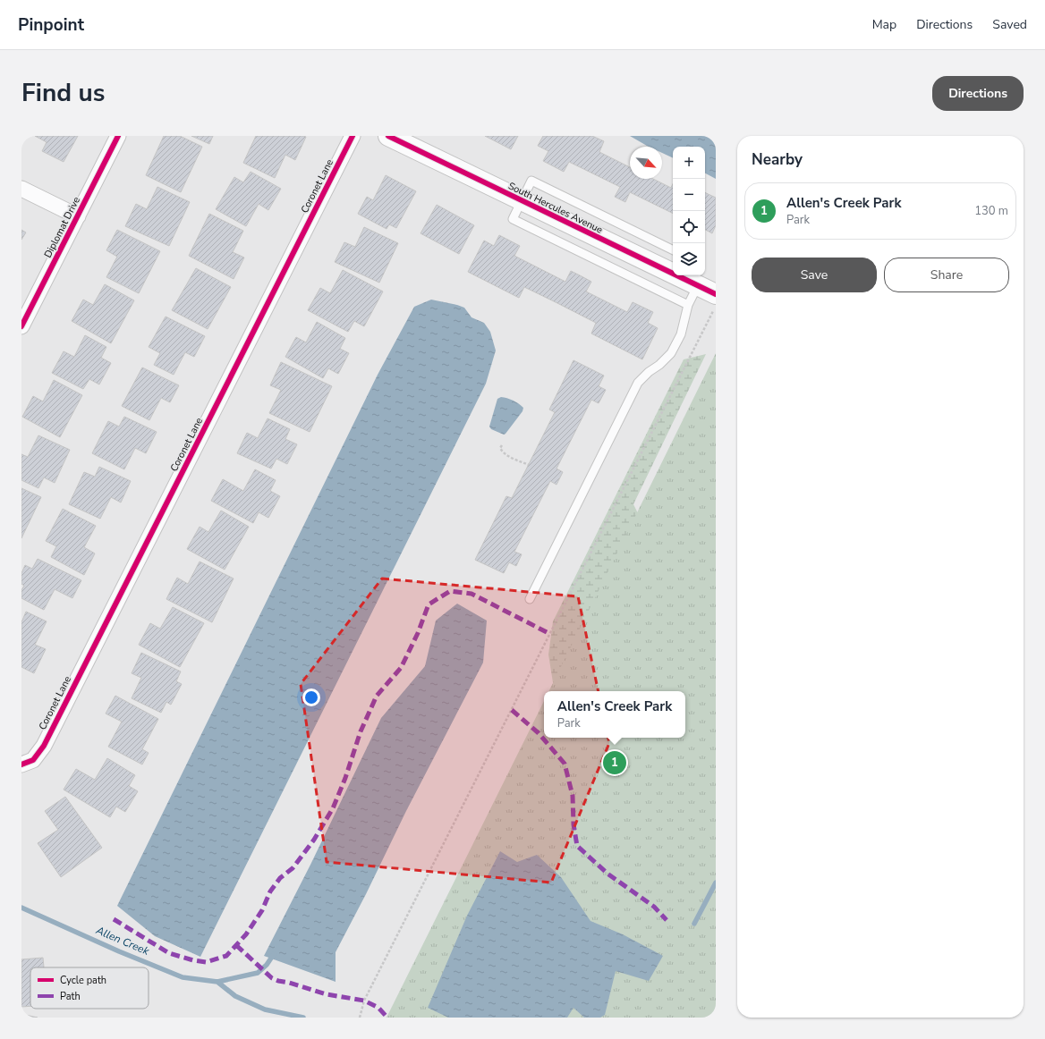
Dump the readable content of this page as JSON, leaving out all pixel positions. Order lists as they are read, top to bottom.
{
  "streets": {
    "street": ["Coronet Lane", "South Hercules Avenue", "Diplomat Drive"]
  },
  "water": ["Allen Creek"],
  "legend": ["Cycle path", "Path"],
  "north": "bottom right",
  "page": {
    "header": "Pinpoint",
    "nav": ["Map", "Directions", "Saved"],
    "title": "Find us",
    "buttons": [
      "Directions",
      ["Save", "Share"]
    ],
    "heading": "Nearby",
    "map_buttons": ["+", "−"],
    "list": [
      {
        "mark": "1",
        "name": "Allen's Creek Park",
        "note": "Park",
        "value": "130 m"
      }
    ],
    "popup": ["Allen's Creek Park", "Park"],
    "pins": "1"
  }
}
